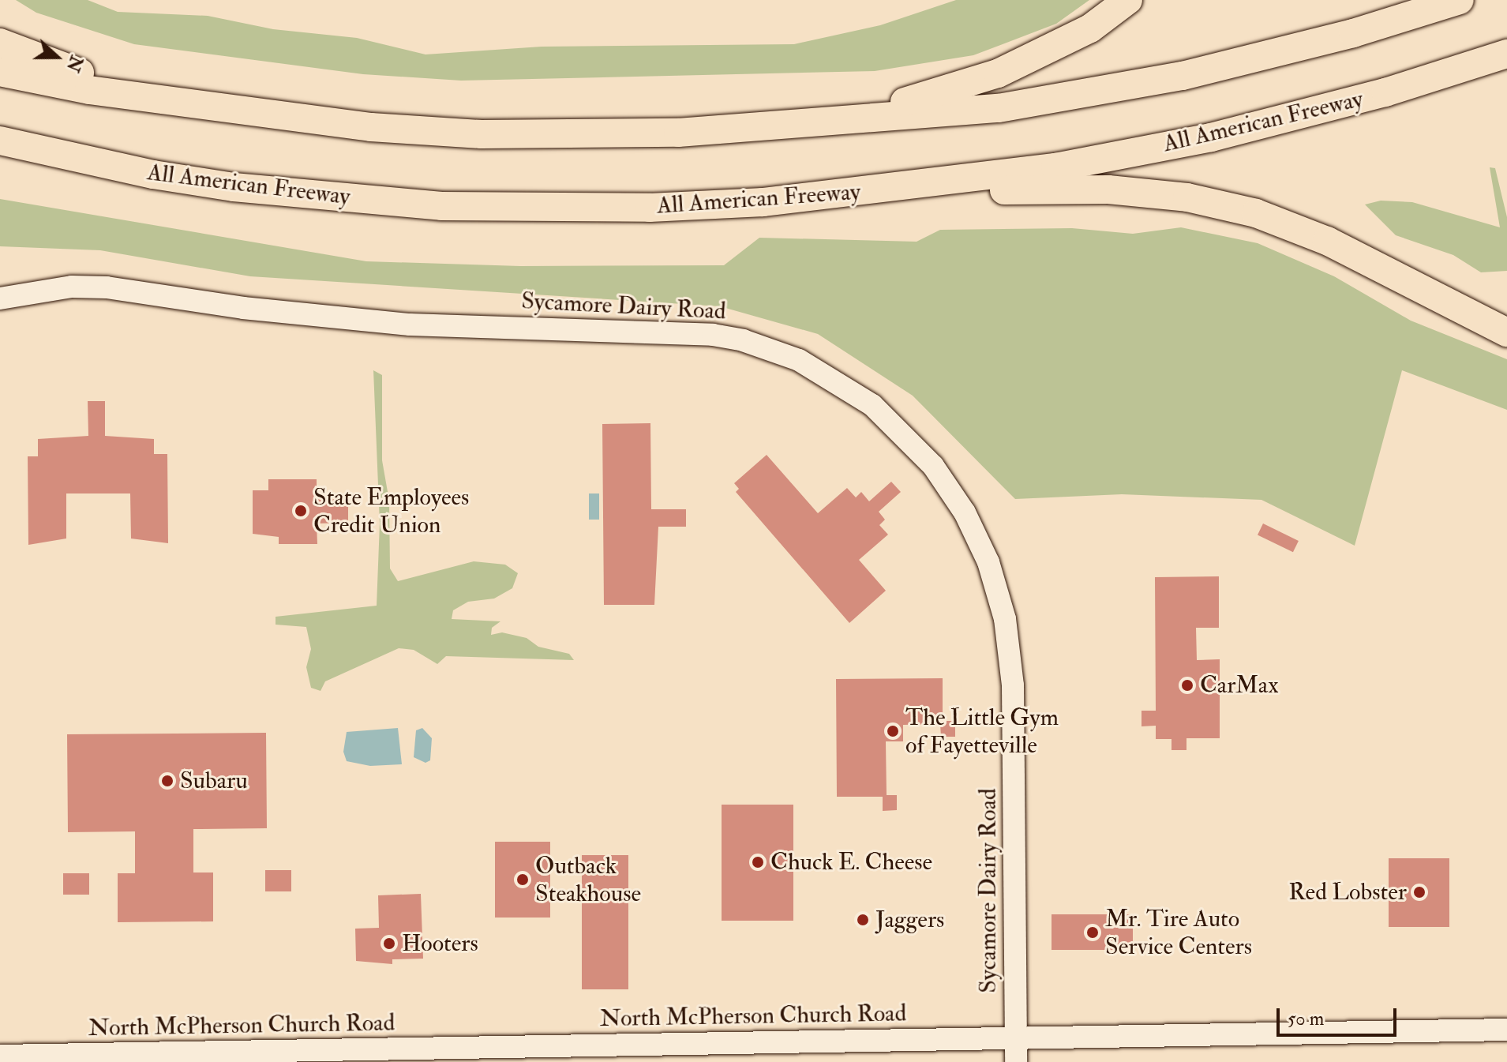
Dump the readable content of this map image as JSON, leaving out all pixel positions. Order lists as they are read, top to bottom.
{
  "streets": {
    "highway": ["All American Freeway"],
    "street": ["Sycamore Dairy Road", "North McPherson Church Road"]
  },
  "crossings": [
    ["Sycamore Dairy Road", "North McPherson Church Road"]
  ],
  "places": [
    "State Employees Credit Union",
    "CarMax",
    "The Little Gym of Fayetteville",
    "Subaru",
    "Chuck E. Cheese",
    "Outback Steakhouse",
    "Red Lobster",
    "Jaggers",
    "Mr. Tire Auto Service Centers",
    "Hooters"
  ],
  "scale_bar": "50 m",
  "north": "right"
}
